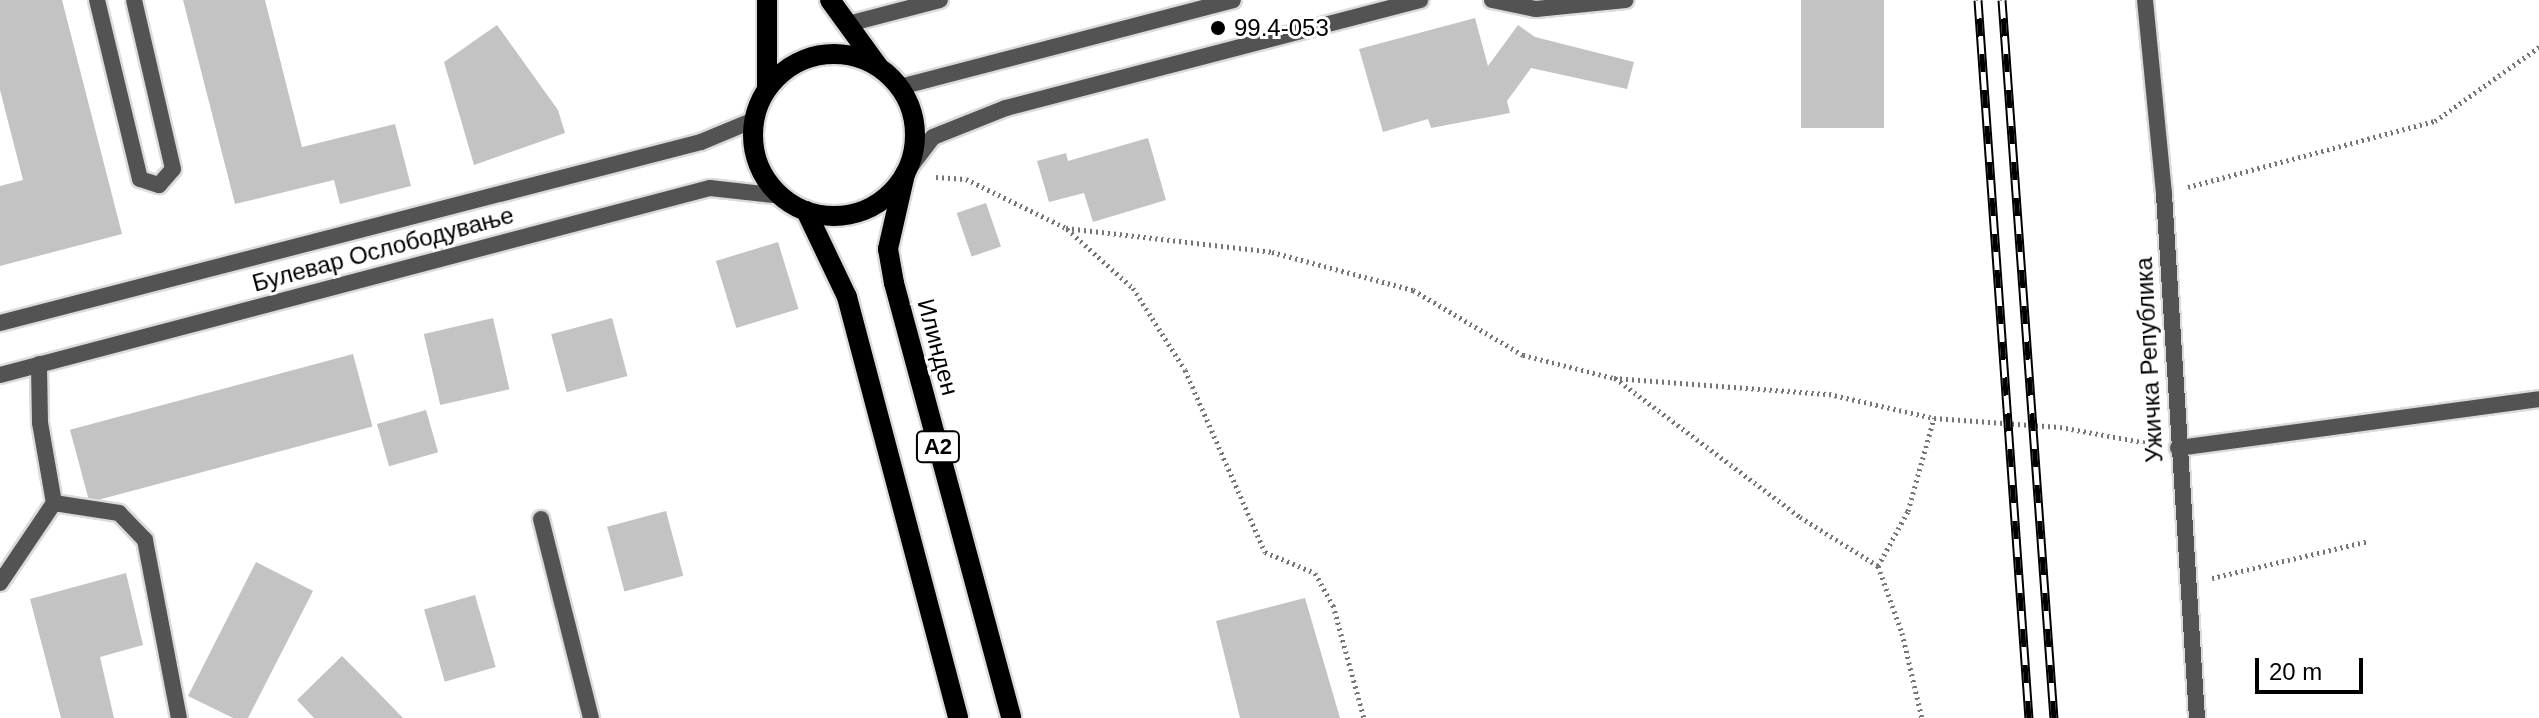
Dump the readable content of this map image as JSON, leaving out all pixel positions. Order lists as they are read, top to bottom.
{
  "streets": {
    "main road": ["Илинден", "A2"],
    "street": ["Булевар Ослободување", "Ужичка Република"]
  },
  "crossings": [
    ["Булевар Ослободување", "Илинден"],
    ["Булевар Ослободување", "A2"],
    ["Илинден", "A2"]
  ],
  "places": ["99.4-053"],
  "scale_bar": "20 m"
}
